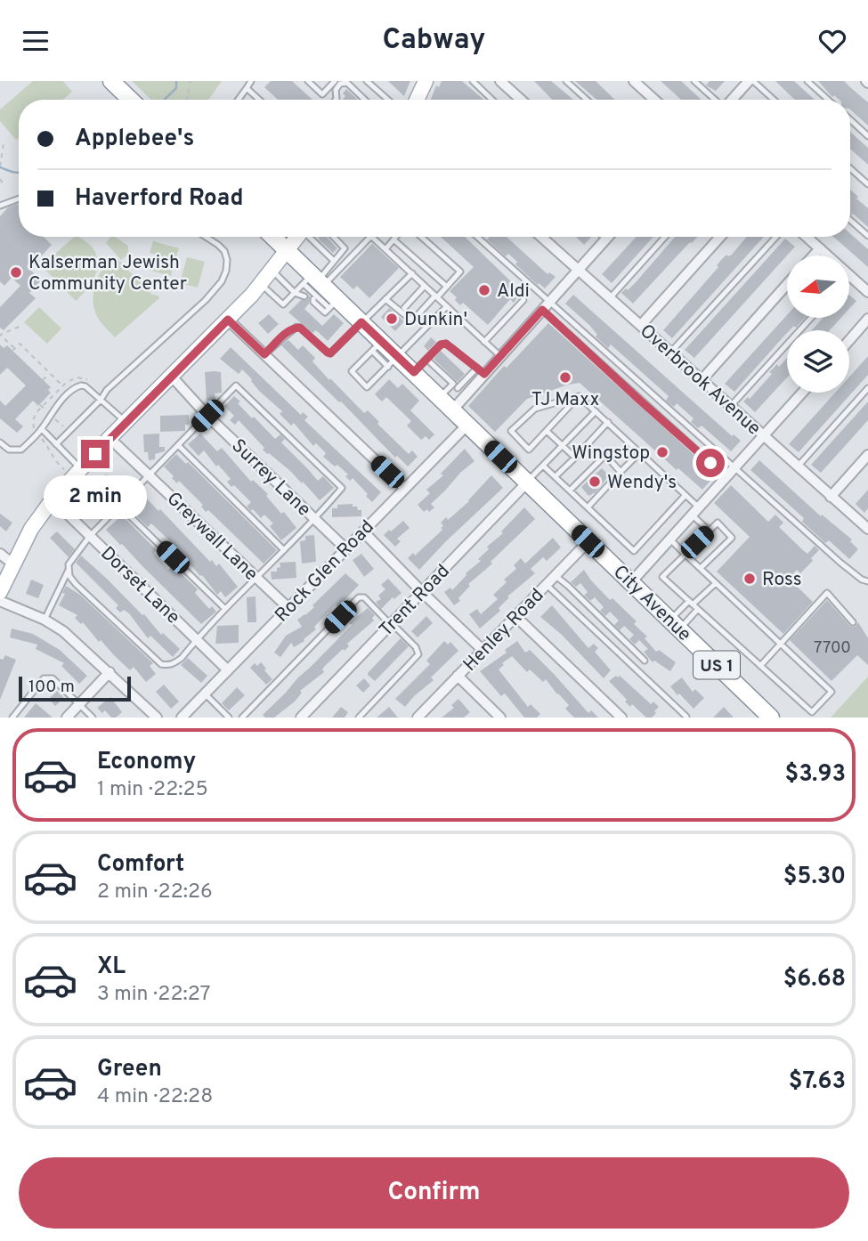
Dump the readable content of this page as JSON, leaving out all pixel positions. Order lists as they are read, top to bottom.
{
  "streets": {
    "highway": ["City Avenue", "US 1"],
    "street": [
      "Overbrook Avenue",
      "Surrey Lane",
      "Greywall Lane",
      "Rock Glen Road",
      "Dorset Lane",
      "Trent Road",
      "Henley Road"
    ]
  },
  "crossings": [
    ["Surrey Lane", "Rock Glen Road"],
    ["Greywall Lane", "Rock Glen Road"],
    ["Rock Glen Road", "Dorset Lane"],
    ["Rock Glen Road", "City Avenue"],
    ["Trent Road", "City Avenue"],
    ["City Avenue", "Henley Road"]
  ],
  "places": [
    "Kalserman Jewish Community Center",
    "Aldi",
    "Dunkin'",
    "TJ Maxx",
    "Wingstop",
    "Wendy's",
    "Ross"
  ],
  "house_numbers": ["7700"],
  "scale_bar": "100 m",
  "north": "left",
  "page": {
    "header": "Cabway",
    "banner": ["Applebee's", "Haverford Road"],
    "bubble": "2 min",
    "scale": "100 m",
    "list": [
      {
        "name": "Economy",
        "note": "1 min · 22:25",
        "value": "$3.93"
      },
      {
        "name": "Comfort",
        "note": "2 min · 22:26",
        "value": "$5.30"
      },
      {
        "name": "XL",
        "note": "3 min · 22:27",
        "value": "$6.68"
      },
      {
        "name": "Green",
        "note": "4 min · 22:28",
        "value": "$7.63"
      }
    ],
    "buttons": "Confirm"
  }
}
